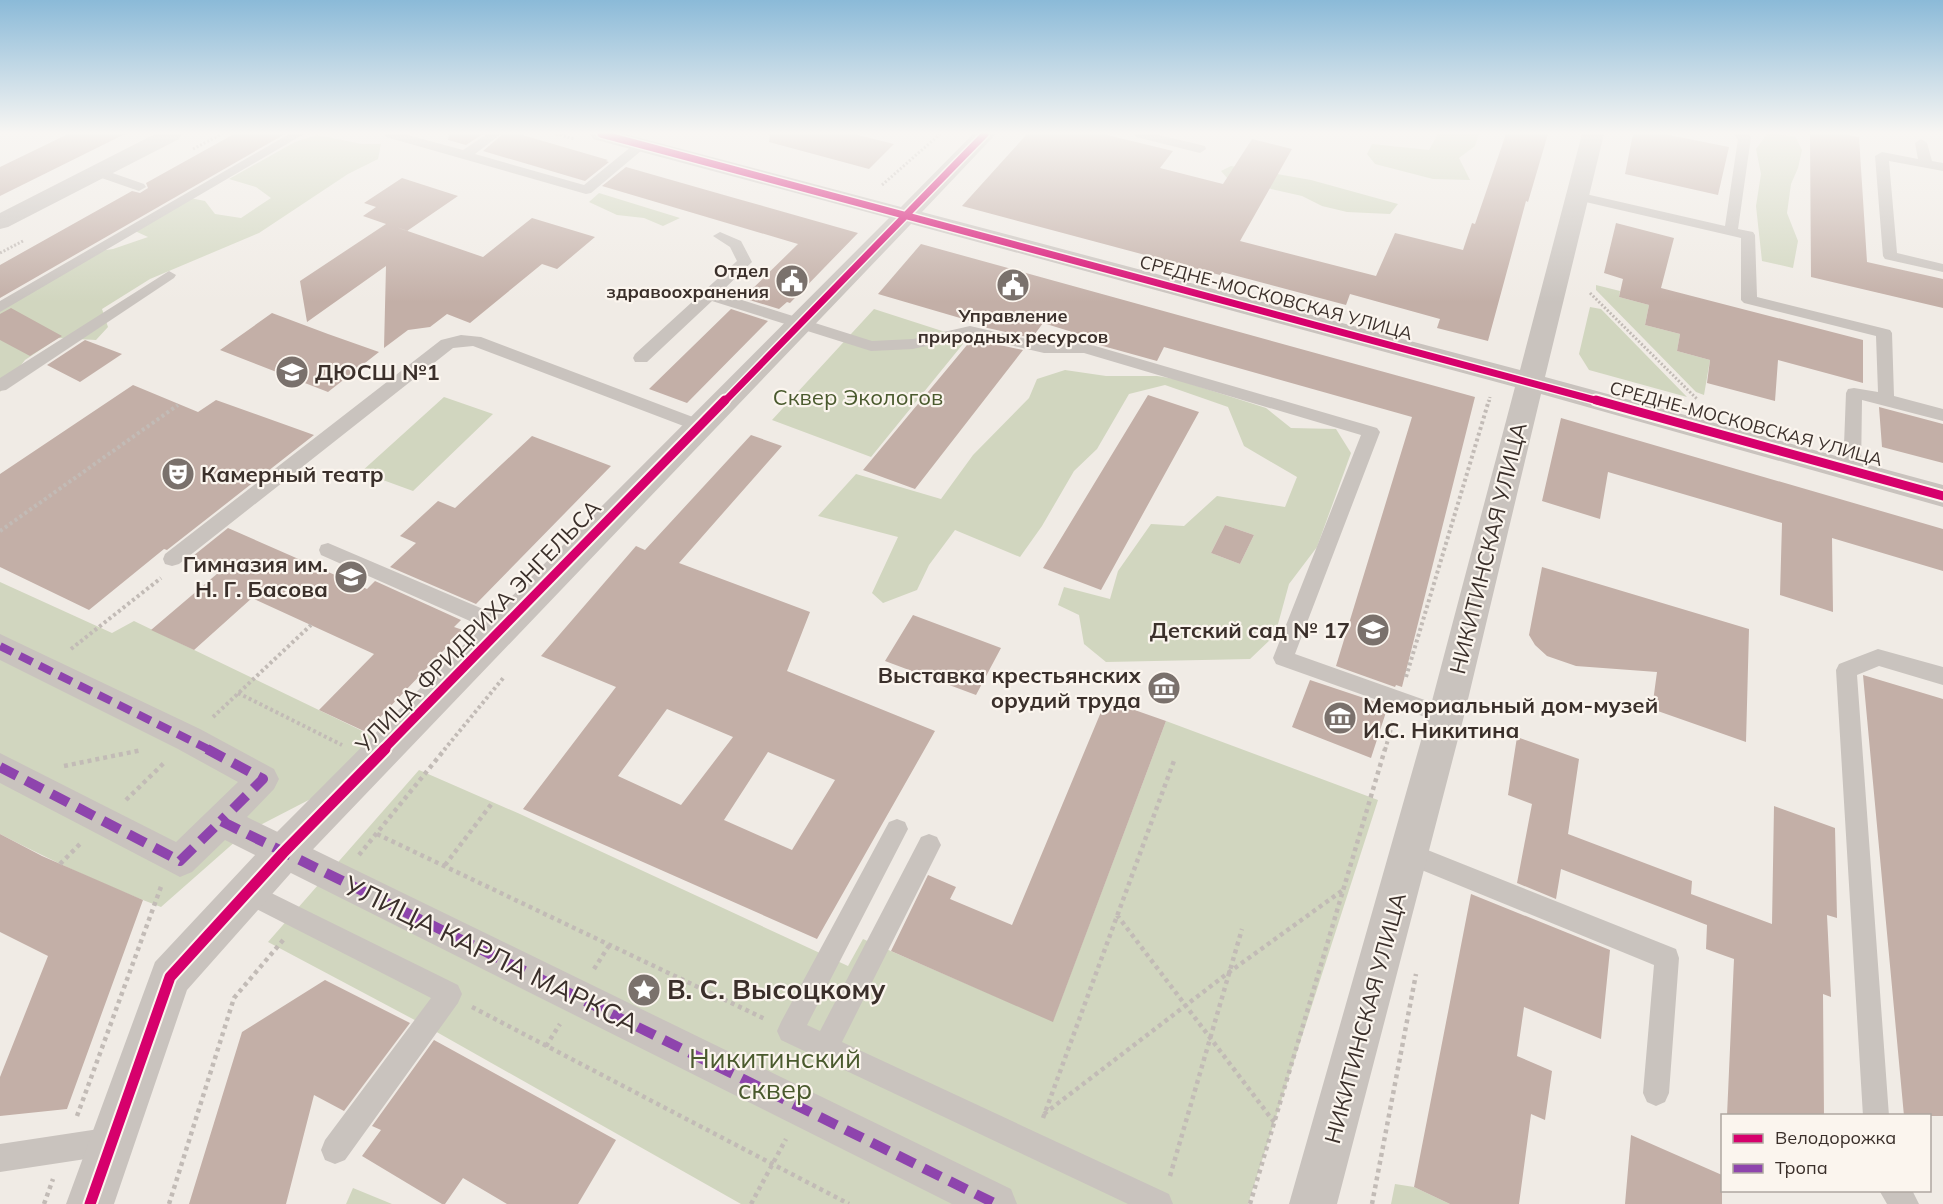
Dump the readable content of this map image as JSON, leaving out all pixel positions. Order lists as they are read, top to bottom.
{
  "streets": {
    "street": [
      "СРЕДНЕ-МОСКОВСКАЯ УЛИЦА",
      "НИКИТИНСКАЯ УЛИЦА",
      "УЛИЦА ФРИДРИХА ЭНГЕЛЬСА",
      "УЛИЦА КАРЛА МАРКСА"
    ]
  },
  "crossings": [
    ["СРЕДНЕ-МОСКОВСКАЯ УЛИЦА", "НИКИТИНСКАЯ УЛИЦА"],
    ["СРЕДНЕ-МОСКОВСКАЯ УЛИЦА", "УЛИЦА ФРИДРИХА ЭНГЕЛЬСА"],
    ["УЛИЦА ФРИДРИХА ЭНГЕЛЬСА", "УЛИЦА КАРЛА МАРКСА"]
  ],
  "parks": ["Сквер Экологов", "Никитинский сквер"],
  "places": {
    "public building": ["Отдел здравоохранения", "Управление природных ресурсов"],
    "school or university": ["ДЮСШ №1", "Гимназия им. Н. Г. Басова", "Детский сад № 17"],
    "theatre": ["Камерный театр"],
    "museum": ["Выставка крестьянских орудий труда", "Мемориальный дом-музей И.С. Никитина"],
    "place": ["В. С. Высоцкому"]
  },
  "legend": ["Велодорожка", "Тропа"]
}
